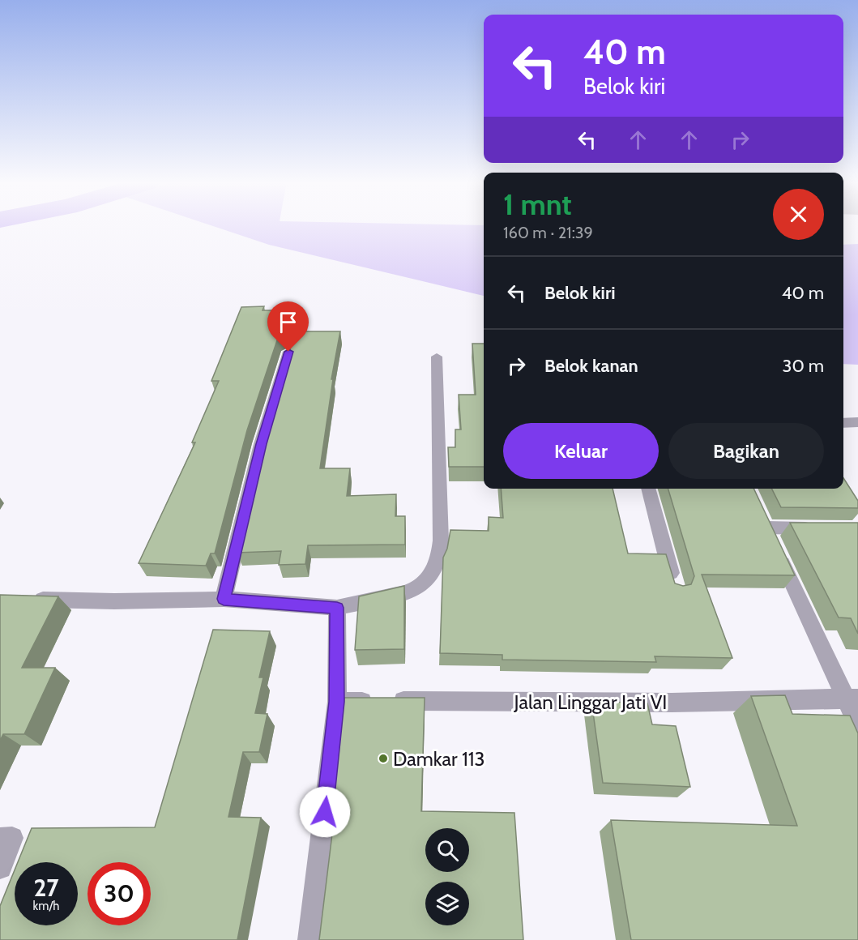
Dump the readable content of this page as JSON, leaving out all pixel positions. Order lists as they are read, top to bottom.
{
  "streets": {
    "street": ["Jalan Linggar Jati VI"]
  },
  "places": ["Damkar 113"],
  "page": {
    "turn": ["40 m", "Belok kiri"],
    "heading": ["1 mnt", "160 m · 21:39"],
    "list": [
      {
        "name": "Belok kiri",
        "value": "40 m"
      },
      {
        "name": "Belok kanan",
        "value": "30 m"
      }
    ],
    "buttons": ["Keluar", "Bagikan"],
    "speed": "27 km/h",
    "limit": "30"
  }
}
